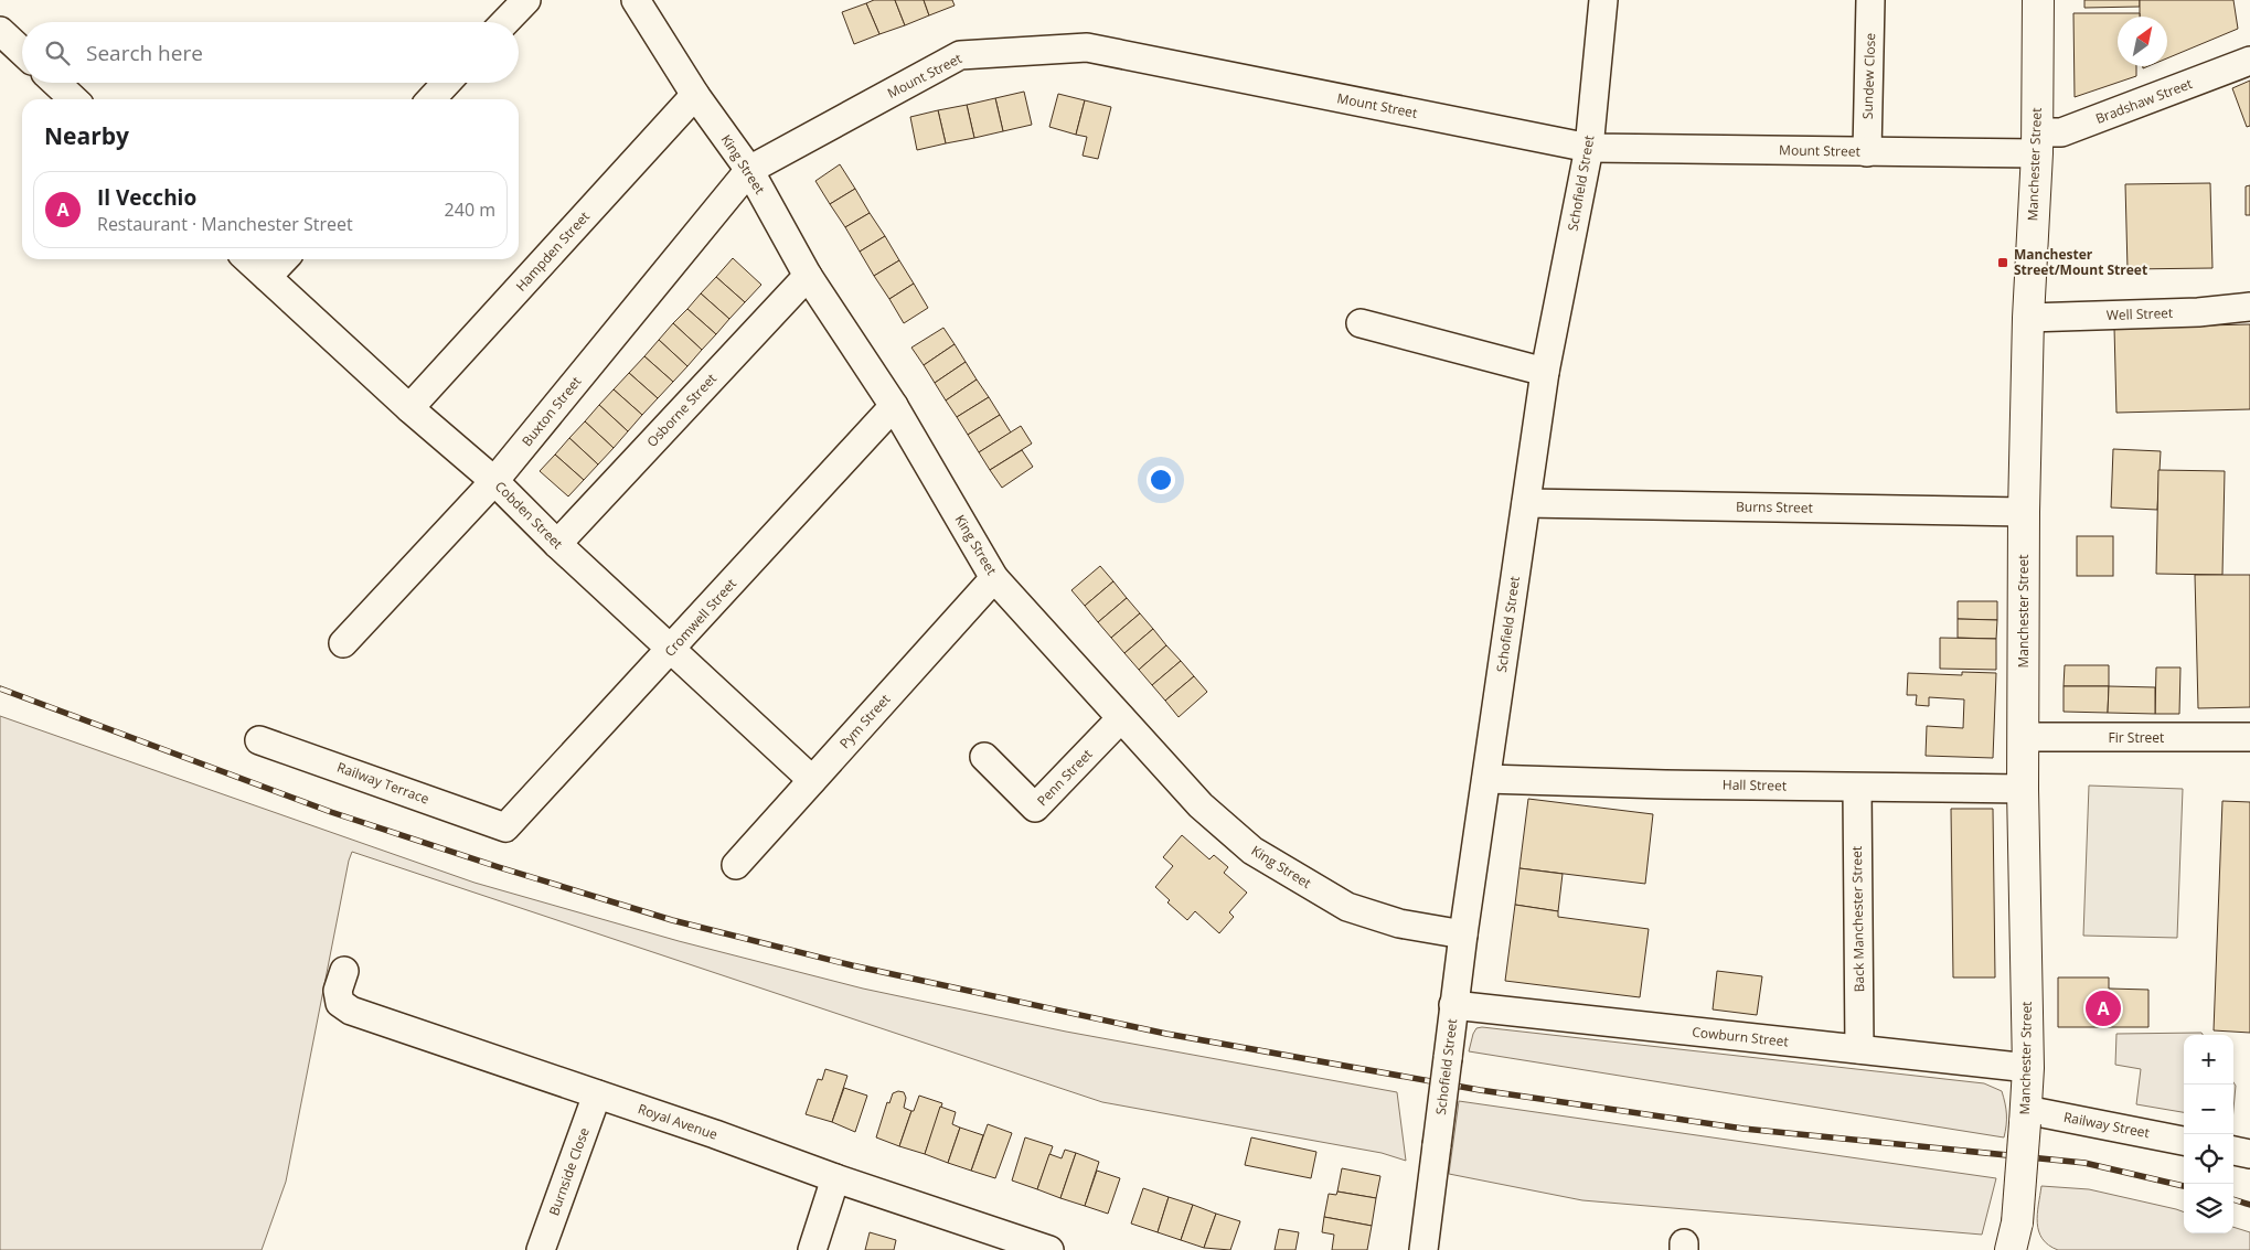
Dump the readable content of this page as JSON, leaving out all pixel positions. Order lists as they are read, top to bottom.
{
  "streets": {
    "main road": ["Manchester Street"],
    "street": [
      "Mount Street",
      "Sundew Close",
      "Bradshaw Street",
      "King Street",
      "Schofield Street",
      "Hampden Street",
      "Well Street",
      "Osborne Street",
      "Buxton Street",
      "Burns Street",
      "Cobden Street",
      "Cromwell Street",
      "Pym Street",
      "Fir Street",
      "Penn Street",
      "Railway Terrace",
      "Hall Street",
      "Back Manchester Street",
      "Cowburn Street",
      "Royal Avenue",
      "Railway Street",
      "Burnside Close"
    ]
  },
  "crossings": [
    ["Mount Street", "Sundew Close"],
    ["Mount Street", "Bradshaw Street"],
    ["Mount Street", "King Street"],
    ["Mount Street", "Manchester Street"],
    ["Mount Street", "Schofield Street"],
    ["Mount Street", "Buxton Street"],
    ["Bradshaw Street", "Manchester Street"],
    ["King Street", "Schofield Street"],
    ["King Street", "Hampden Street"],
    ["King Street", "Osborne Street"],
    ["King Street", "Buxton Street"],
    ["King Street", "Cromwell Street"],
    ["King Street", "Pym Street"],
    ["King Street", "Penn Street"],
    ["Manchester Street", "Well Street"],
    ["Manchester Street", "Burns Street"],
    ["Manchester Street", "Fir Street"],
    ["Manchester Street", "Hall Street"],
    ["Manchester Street", "Cowburn Street"],
    ["Manchester Street", "Railway Street"],
    ["Schofield Street", "Burns Street"],
    ["Schofield Street", "Hall Street"],
    ["Schofield Street", "Cowburn Street"],
    ["Hampden Street", "Cobden Street"],
    ["Osborne Street", "Cobden Street"],
    ["Buxton Street", "Cobden Street"],
    ["Cobden Street", "Cromwell Street"],
    ["Cobden Street", "Pym Street"],
    ["Cromwell Street", "Railway Terrace"],
    ["Hall Street", "Back Manchester Street"],
    ["Back Manchester Street", "Cowburn Street"],
    ["Royal Avenue", "Burnside Close"]
  ],
  "places": {
    "transit": ["Manchester Street/Mount Street"]
  },
  "north": "top right",
  "page": {
    "search": "Search here",
    "heading": "Nearby",
    "list": [
      {
        "mark": "A",
        "name": "Il Vecchio",
        "note": "Restaurant · Manchester Street",
        "value": "240 m"
      }
    ],
    "pins": "A",
    "map_buttons": ["+", "−"]
  }
}
